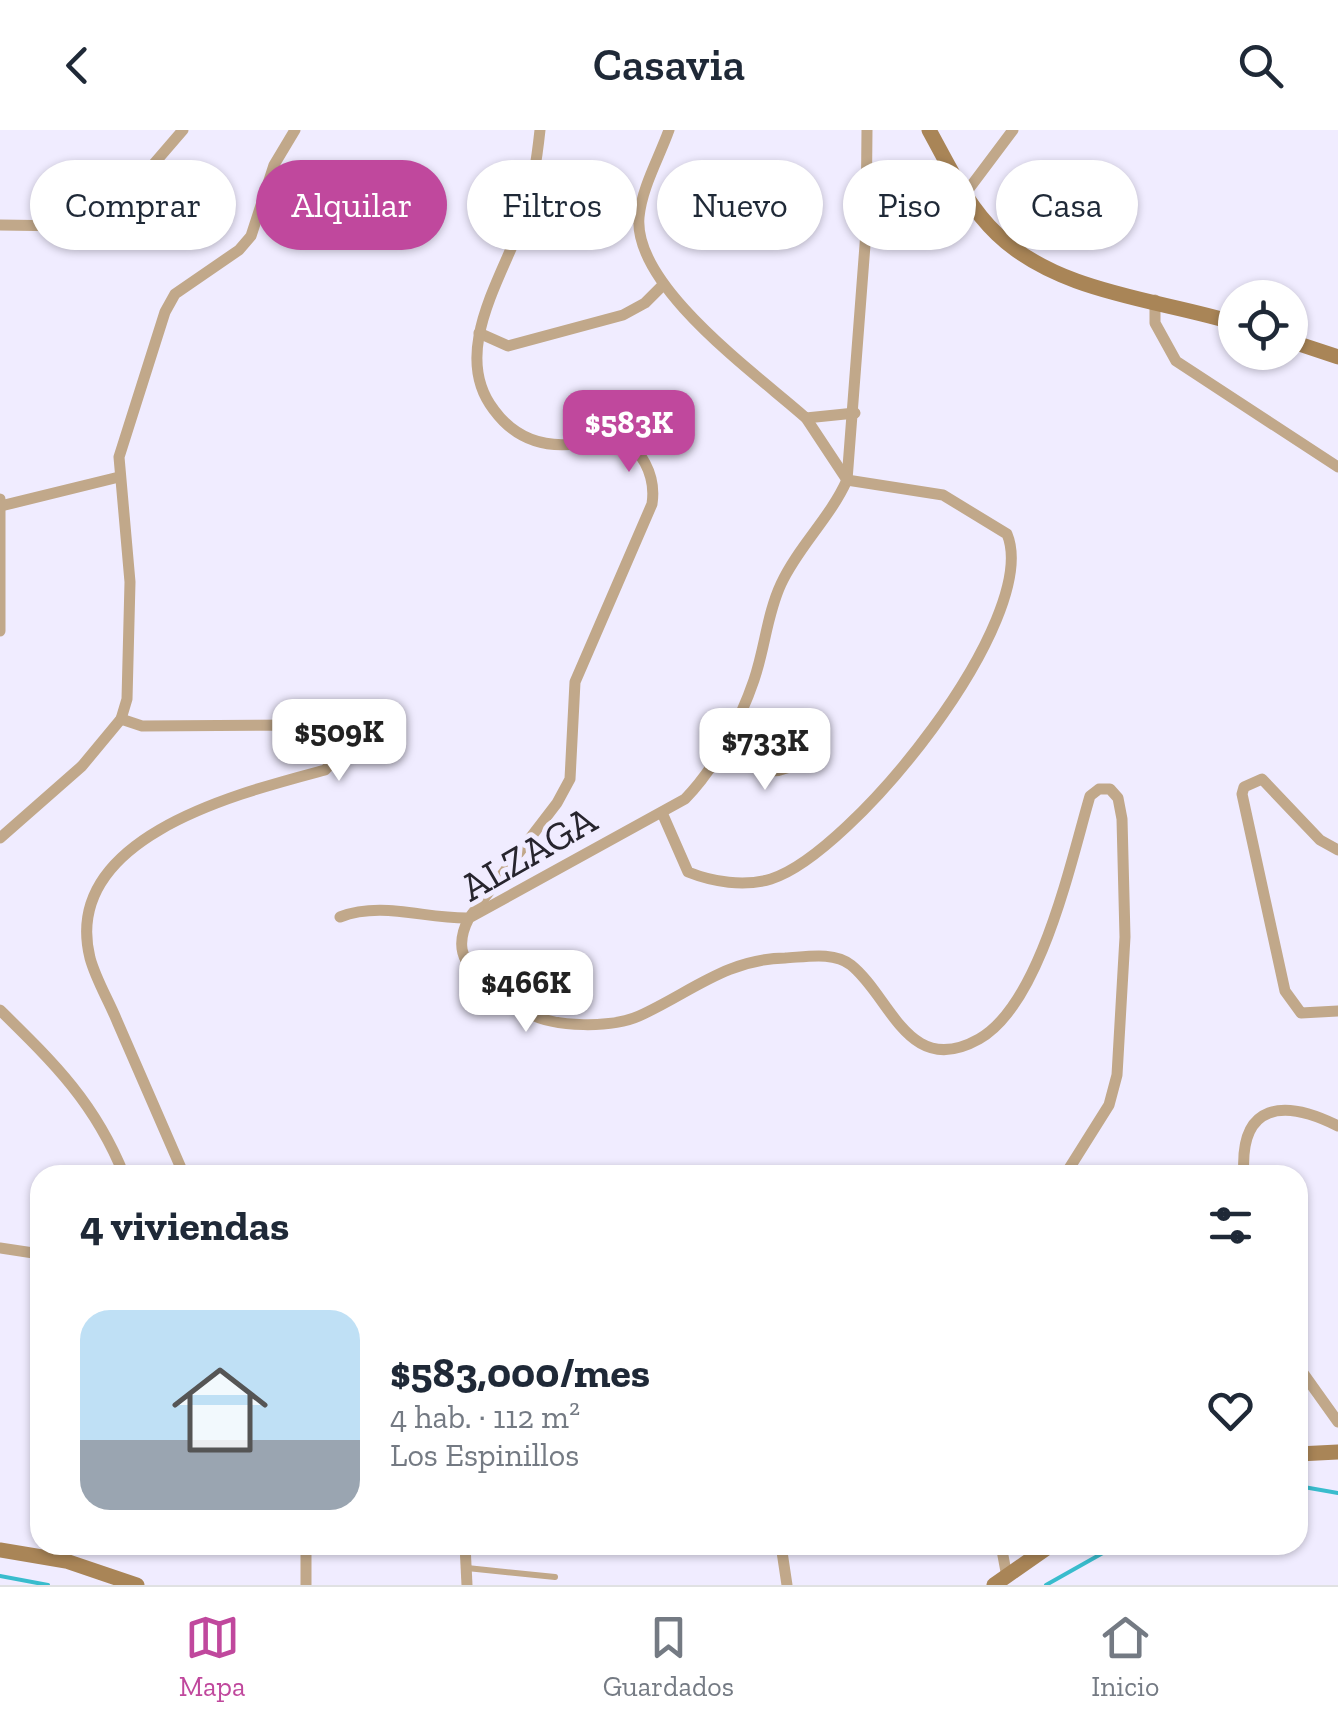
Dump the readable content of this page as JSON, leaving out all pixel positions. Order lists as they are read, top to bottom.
{
  "streets": {
    "street": ["ALZAGA"]
  },
  "page": {
    "header": "Casavia",
    "chip": [
      "Comprar",
      "Alquilar",
      "Filtros",
      "Nuevo",
      "Piso",
      "Casa"
    ],
    "price": [
      "$583K",
      "$509K",
      "$733K",
      "$466K"
    ],
    "heading": "4 viviendas",
    "list": [
      {
        "name": "$583,000/mes",
        "note": "4 hab. · 112 m² · Los Espinillos"
      }
    ],
    "tabs": ["Mapa", "Guardados", "Inicio"]
  }
}
